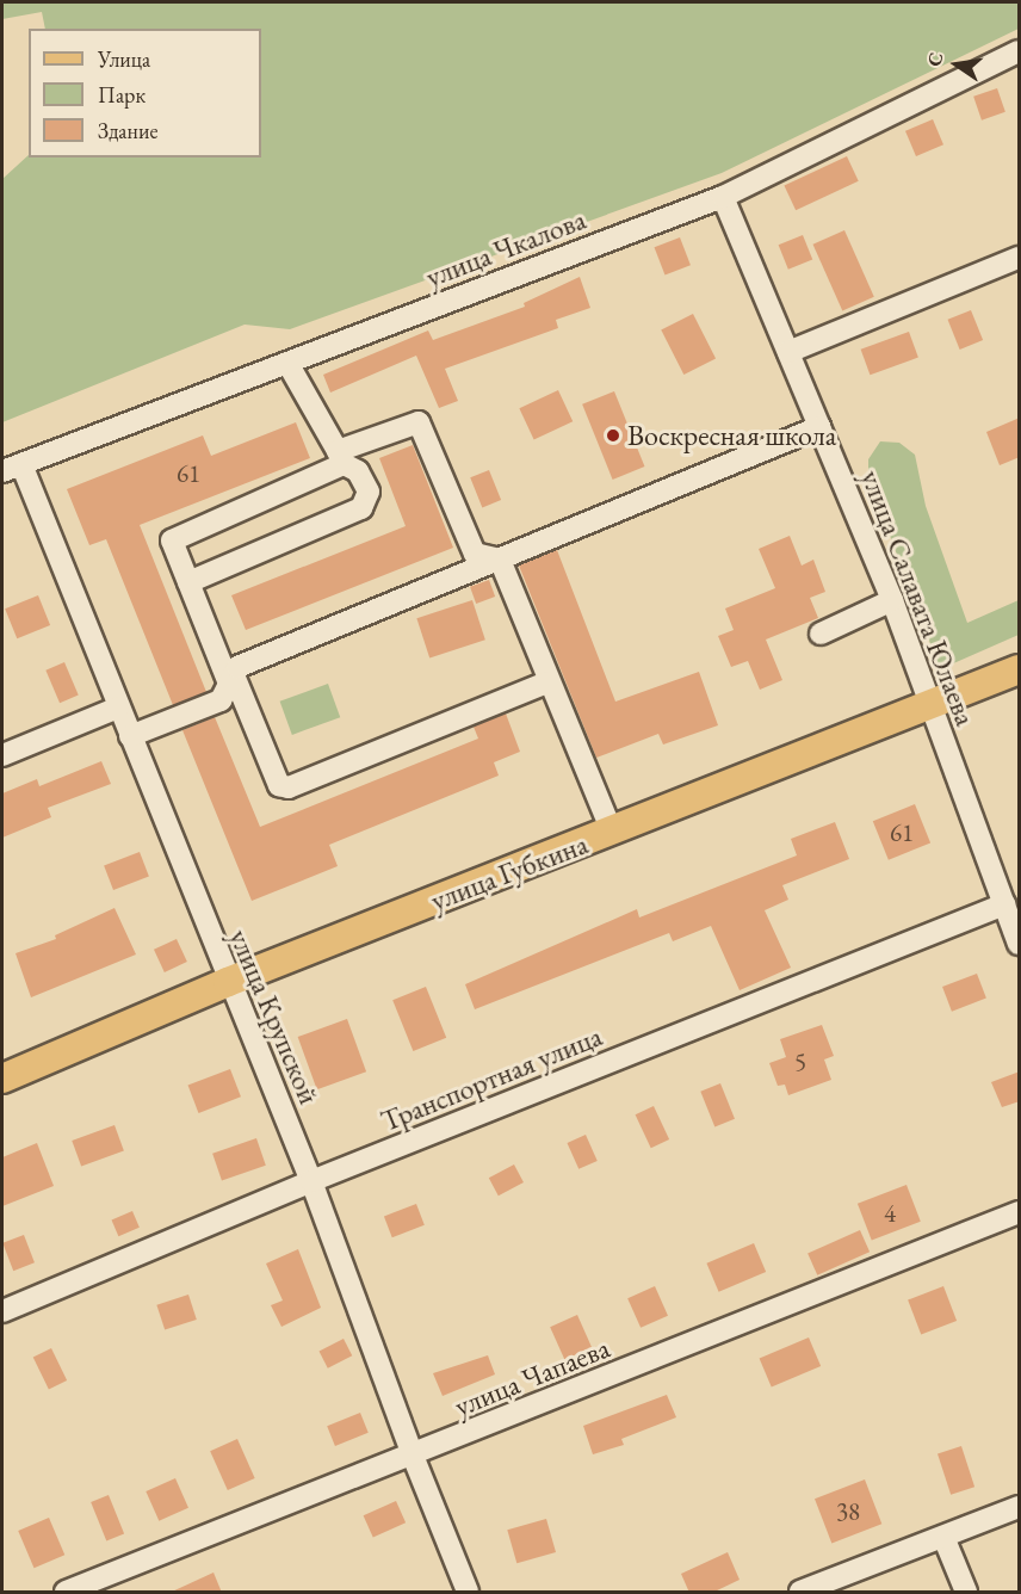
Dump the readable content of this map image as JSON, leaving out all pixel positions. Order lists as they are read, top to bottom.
{
  "streets": {
    "main road": ["улица Губкина"],
    "street": [
      "улица Чкалова",
      "улица Салавата Юлаева",
      "улица Крупской",
      "Транспортная улица",
      "улица Чапаева"
    ]
  },
  "crossings": [
    ["улица Чкалова", "улица Салавата Юлаева"],
    ["улица Чкалова", "улица Крупской"],
    ["улица Салавата Юлаева", "улица Губкина"],
    ["улица Салавата Юлаева", "Транспортная улица"],
    ["улица Губкина", "улица Крупской"],
    ["улица Крупской", "Транспортная улица"],
    ["улица Крупской", "улица Чапаева"]
  ],
  "places": ["Воскресная школа"],
  "house_numbers": [
    "61",
    "61",
    "5",
    "4",
    "38"
  ],
  "legend": ["Улица", "Парк", "Здание"],
  "north": "left"
}
